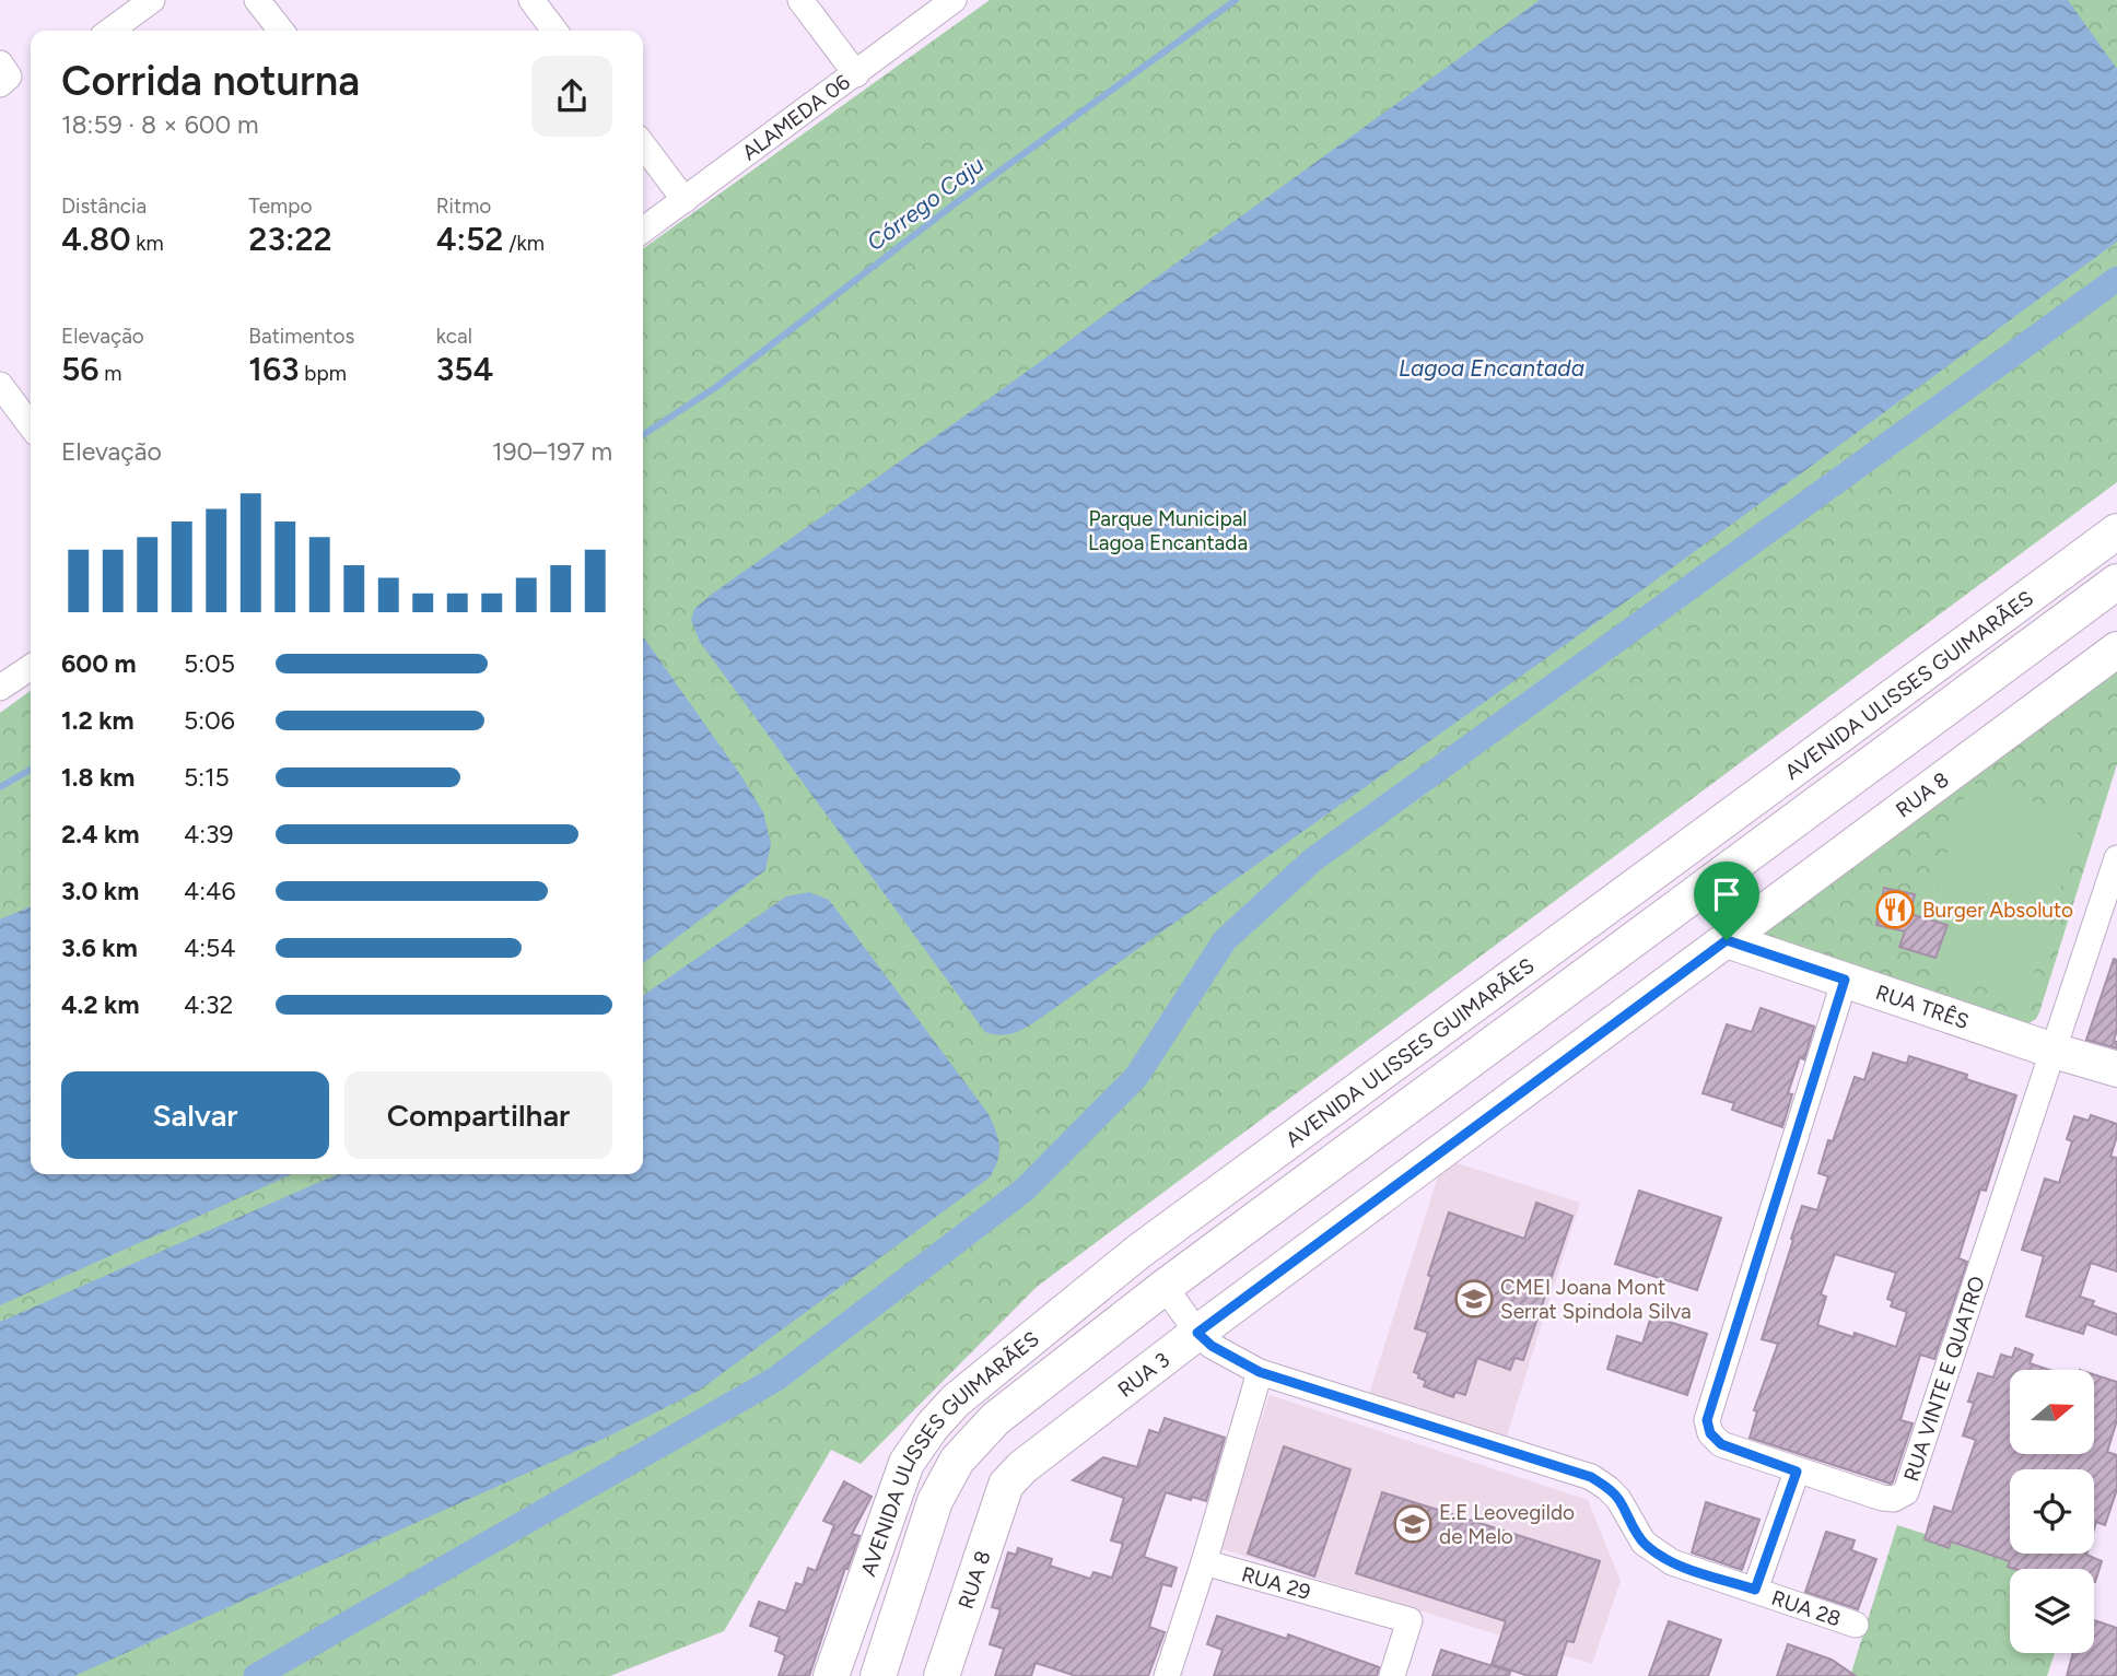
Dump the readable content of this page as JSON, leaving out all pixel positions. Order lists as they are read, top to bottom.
{
  "streets": {
    "main road": [
      "AVENIDA ULISSES GUIMARÃES",
      "RUA 8",
      "RUA TRÊS",
      "RUA 3"
    ],
    "street": [
      "ALAMEDA 06",
      "RUA VINTE E QUATRO",
      "RUA 29",
      "RUA 28"
    ]
  },
  "crossings": [
    ["AVENIDA ULISSES GUIMARÃES", "RUA 28"],
    ["RUA 8", "RUA TRÊS"],
    ["RUA 8", "RUA 3"],
    ["RUA TRÊS", "RUA 3"],
    ["RUA TRÊS", "RUA VINTE E QUATRO"],
    ["RUA 3", "RUA 28"]
  ],
  "water": ["Córrego Caju", "Lagoa Encantada"],
  "parks": ["Parque Municipal Lagoa Encantada"],
  "places": {
    "restaurant": ["Burger Absoluto"],
    "school or university": ["CMEI Joana Mont Serrat Spindola Silva", "E.E Leovegildo de Melo"]
  },
  "north": "right",
  "page": {
    "heading": ["Corrida noturna", "18:59 · 8 × 600 m"],
    "stats": [
      ["Distância", "4.80 km"],
      ["Tempo", "23:22"],
      ["Ritmo", "4:52 /km"],
      ["Elevação", "56 m"],
      ["Batimentos", "163 bpm"],
      ["kcal", "354"]
    ],
    "chart": ["Elevação", "190–197 m"],
    "list": [
      {
        "name": "600 m",
        "note": "5:05"
      },
      {
        "name": "1.2 km",
        "note": "5:06"
      },
      {
        "name": "1.8 km",
        "note": "5:15"
      },
      {
        "name": "2.4 km",
        "note": "4:39"
      },
      {
        "name": "3.0 km",
        "note": "4:46"
      },
      {
        "name": "3.6 km",
        "note": "4:54"
      },
      {
        "name": "4.2 km",
        "note": "4:32"
      }
    ],
    "buttons": ["Salvar", "Compartilhar"]
  }
}
